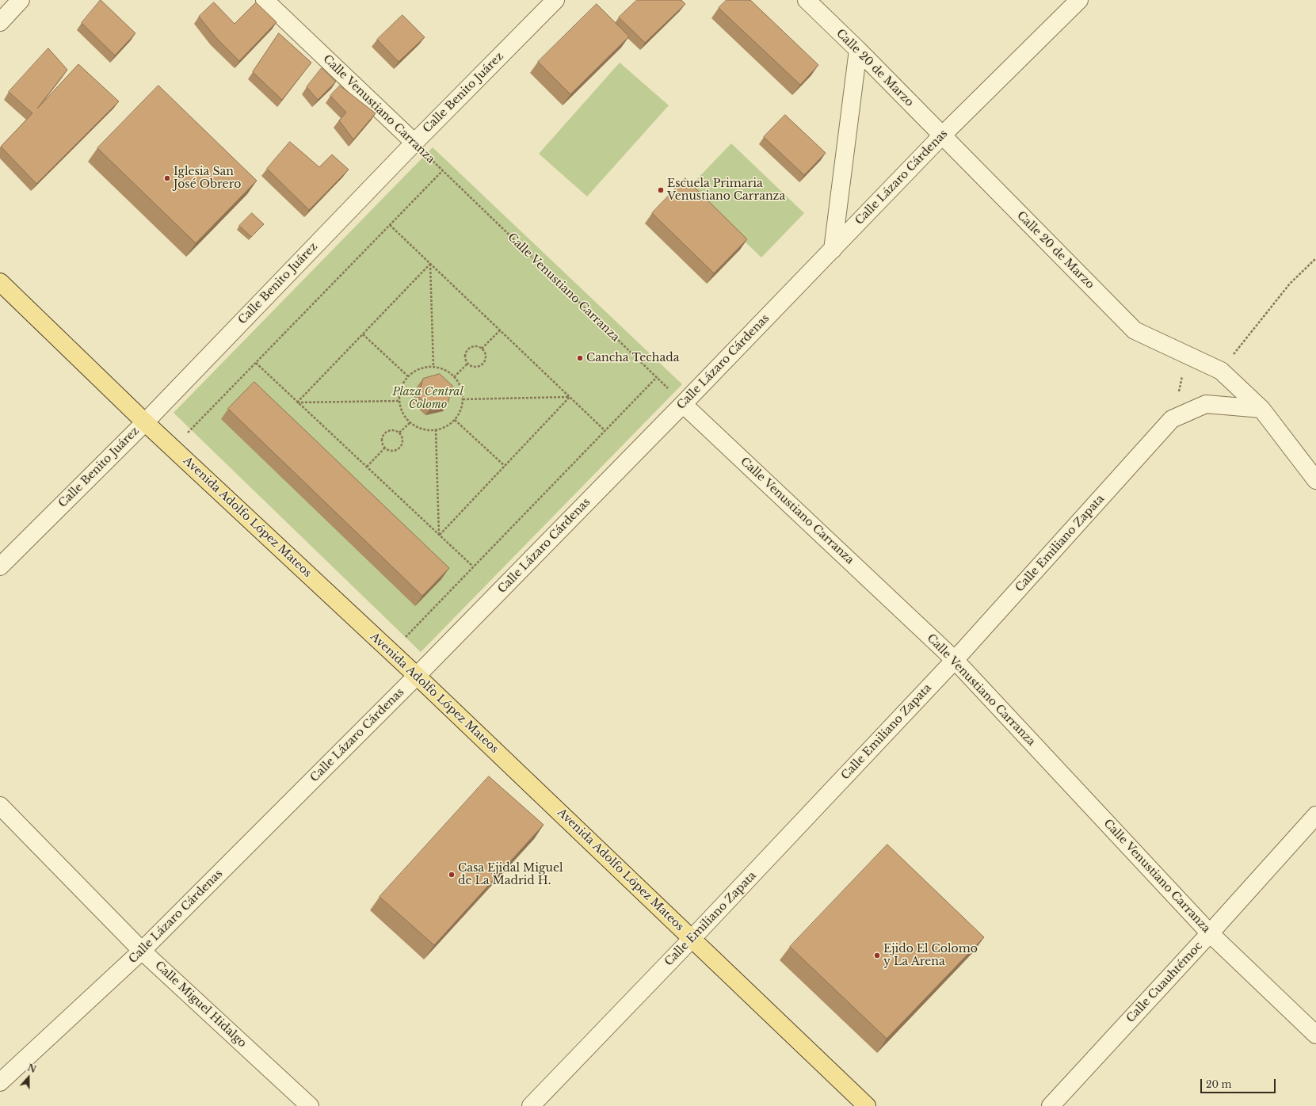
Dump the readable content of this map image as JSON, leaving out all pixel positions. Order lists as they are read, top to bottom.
{
  "streets": {
    "main road": ["Avenida Adolfo López Mateos"],
    "street": [
      "Calle 20 de Marzo",
      "Calle Benito Juárez",
      "Calle Venustiano Carranza",
      "Calle Lázaro Cárdenas",
      "Calle Emiliano Zapata",
      "Calle Cuauhtémoc",
      "Calle Miguel Hidalgo"
    ]
  },
  "crossings": [
    ["Calle 20 de Marzo", "Calle Lázaro Cárdenas"],
    ["Calle 20 de Marzo", "Calle Emiliano Zapata"],
    ["Calle Benito Juárez", "Calle Venustiano Carranza"],
    ["Calle Benito Juárez", "Avenida Adolfo López Mateos"],
    ["Calle Venustiano Carranza", "Calle Lázaro Cárdenas"],
    ["Calle Venustiano Carranza", "Calle Emiliano Zapata"],
    ["Calle Venustiano Carranza", "Calle Cuauhtémoc"],
    ["Calle Lázaro Cárdenas", "Avenida Adolfo López Mateos"],
    ["Calle Lázaro Cárdenas", "Calle Miguel Hidalgo"],
    ["Avenida Adolfo López Mateos", "Calle Emiliano Zapata"]
  ],
  "parks": ["Plaza Central Colomo"],
  "places": [
    "Iglesia San José Obrero",
    "Escuela Primaria Venustiano Carranza",
    "Cancha Techada",
    "Casa Ejidal Miguel de La Madrid H.",
    "Ejido El Colomo y La Arena"
  ],
  "scale_bar": "20 m",
  "north": "top"
}
